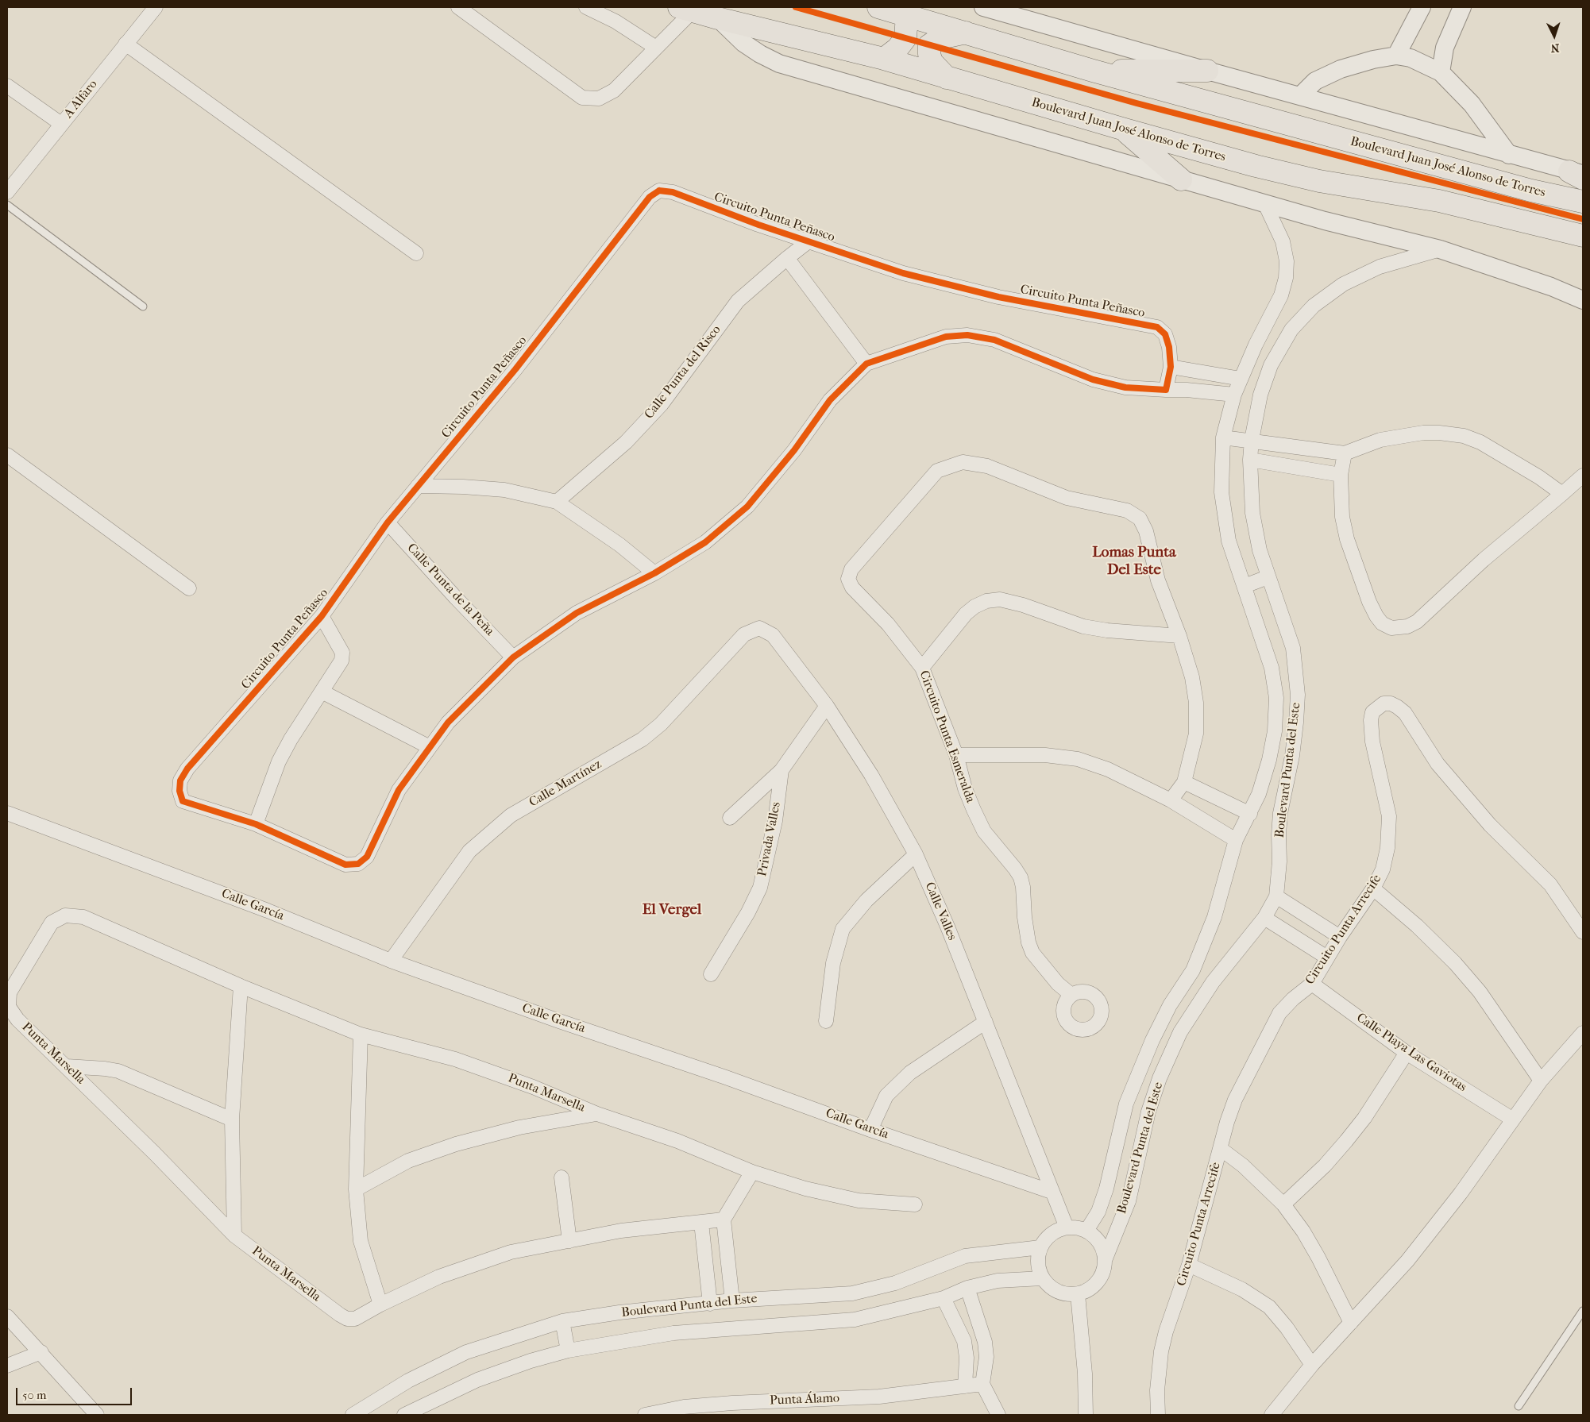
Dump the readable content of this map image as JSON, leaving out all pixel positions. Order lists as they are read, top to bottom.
{
  "streets": {
    "main road": ["Boulevard Juan José Alonso de Torres"],
    "street": [
      "A Alfaro",
      "Circuito Punta Peñasco",
      "Calle Punta del Risco",
      "Calle Punta de la Peña",
      "Circuito Punta Esmeralda",
      "Boulevard Punta del Este",
      "Calle Martínez",
      "Privada Valles",
      "Calle García",
      "Calle Valles",
      "Circuito Punta Arrecife",
      "Calle Playa Las Gaviotas",
      "Punta Marsella",
      "Punta Álamo"
    ]
  },
  "crossings": [
    ["Circuito Punta Peñasco", "Calle Punta del Risco"],
    ["Circuito Punta Peñasco", "Calle Punta de la Peña"],
    ["Circuito Punta Peñasco", "Boulevard Punta del Este"],
    ["Boulevard Punta del Este", "Calle Valles"],
    ["Calle Martínez", "Calle García"],
    ["Calle Martínez", "Calle Valles"],
    ["Privada Valles", "Calle Valles"],
    ["Calle García", "Calle Valles"],
    ["Circuito Punta Arrecife", "Calle Playa Las Gaviotas"]
  ],
  "districts": ["Lomas Punta Del Este", "El Vergel"],
  "scale_bar": "50 m",
  "north": "bottom"
}
